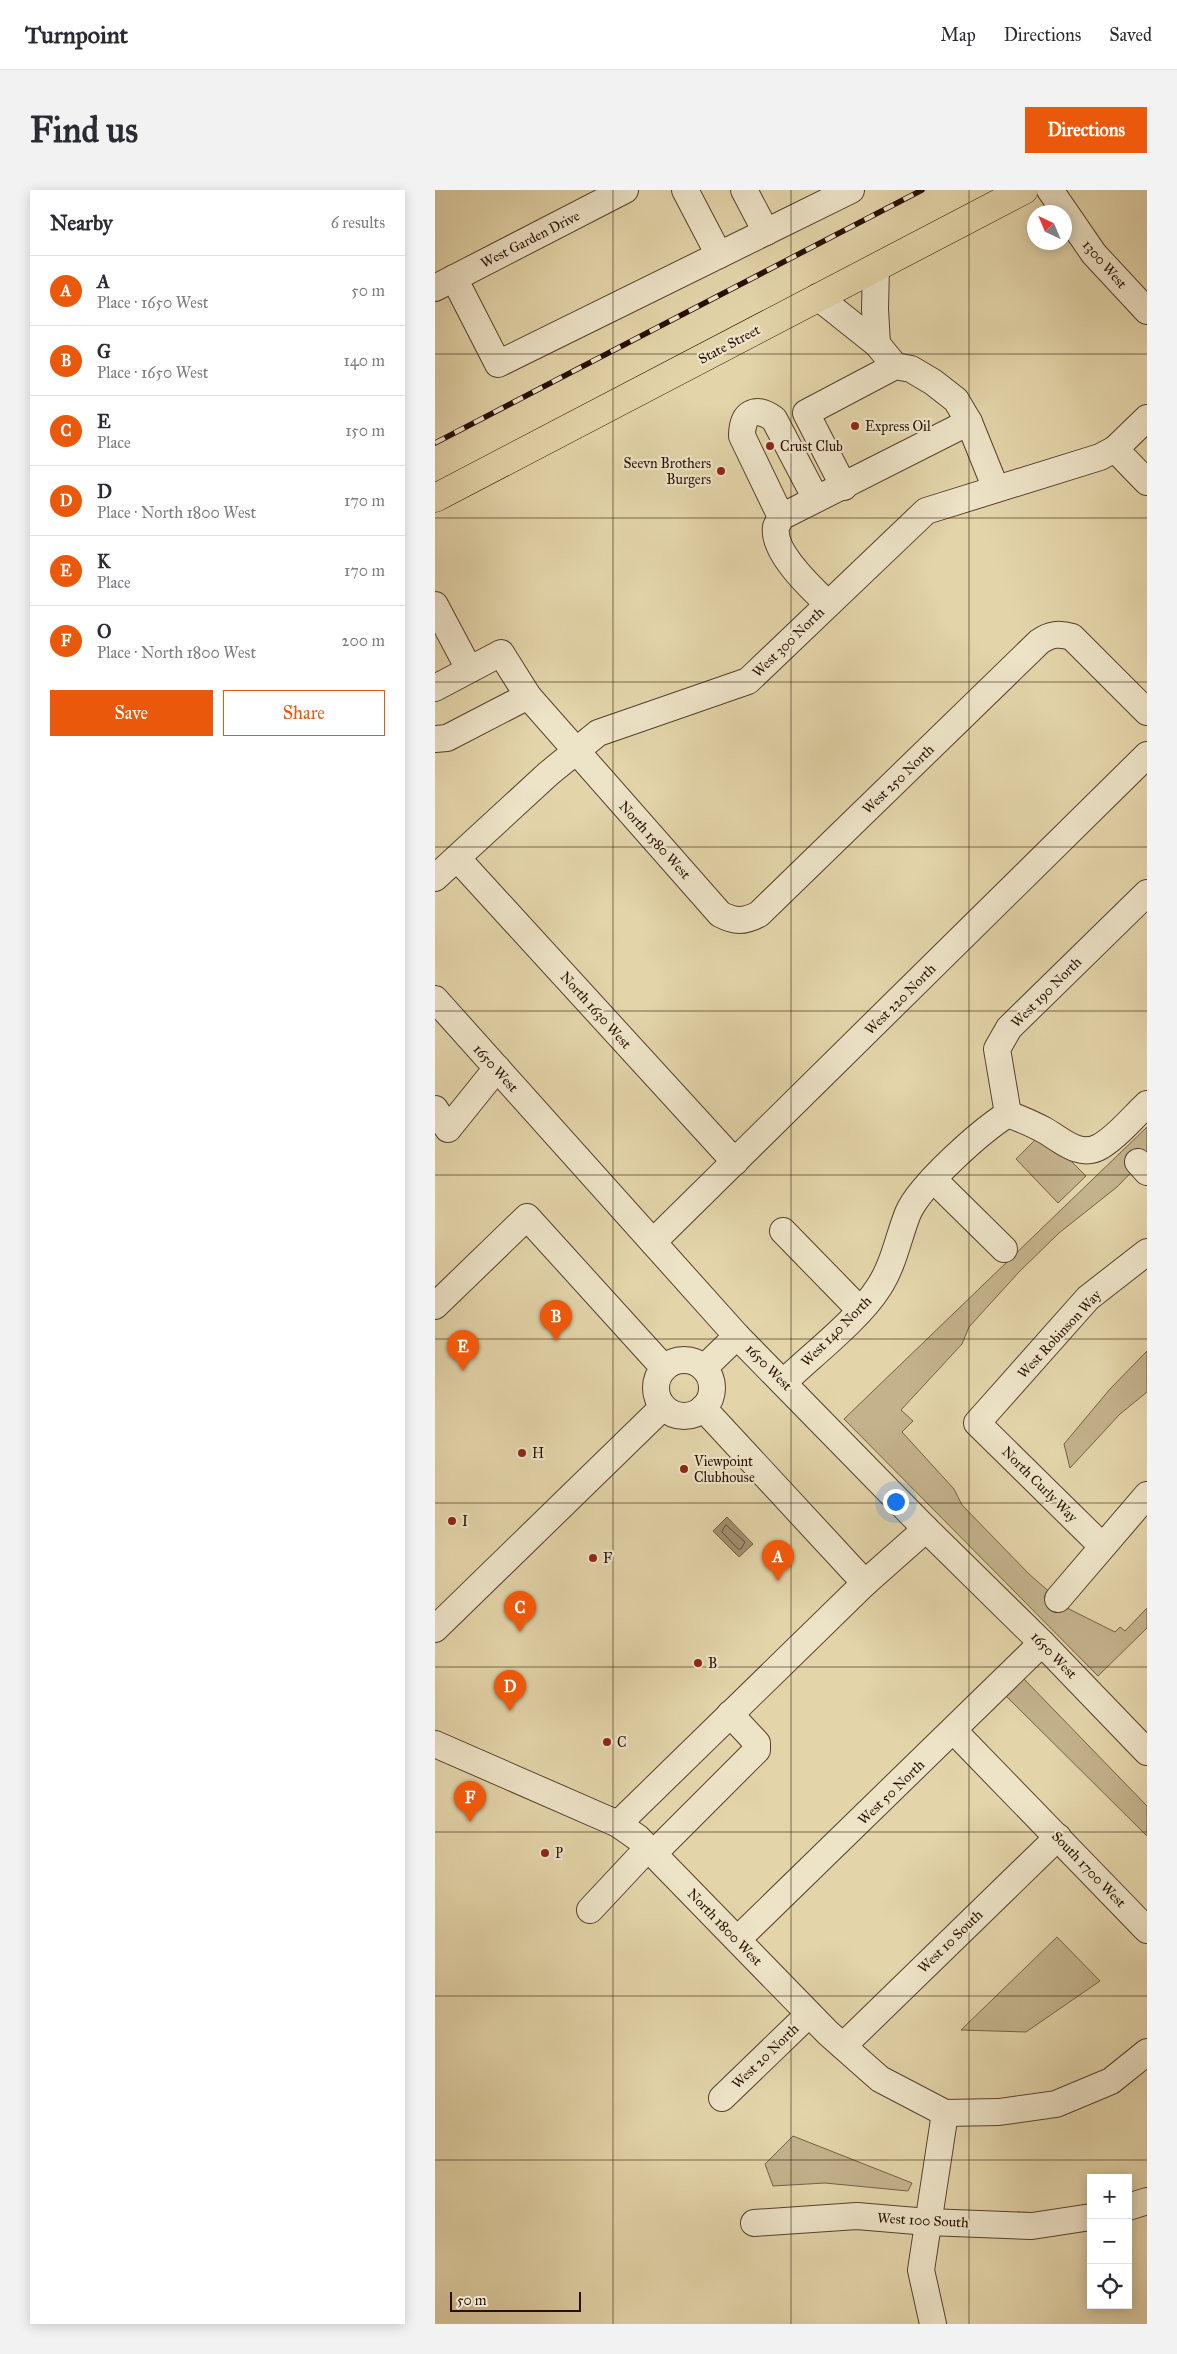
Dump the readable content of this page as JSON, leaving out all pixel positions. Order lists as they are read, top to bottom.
{
  "streets": {
    "main road": ["State Street"],
    "street": [
      "West Garden Drive",
      "1300 West",
      "West 300 North",
      "West 250 North",
      "North 1580 West",
      "West 190 North",
      "West 220 North",
      "North 1630 West",
      "1650 West",
      "West 140 North",
      "West Robinson Way",
      "North Curly Way",
      "West 50 North",
      "South 1700 West",
      "North 1800 West",
      "West 10 South",
      "West 20 North",
      "West 100 South"
    ]
  },
  "crossings": [
    ["West 300 North", "North 1580 West"],
    ["West 300 North", "North 1630 West"],
    ["West 250 North", "North 1580 West"],
    ["West 190 North", "West 140 North"],
    ["West 220 North", "North 1630 West"],
    ["West 220 North", "1650 West"],
    ["1650 West", "West 140 North"],
    ["1650 West", "West 50 North"],
    ["West Robinson Way", "North Curly Way"],
    ["West 50 North", "South 1700 West"],
    ["West 50 North", "North 1800 West"],
    ["South 1700 West", "West 10 South"],
    ["North 1800 West", "West 10 South"],
    ["North 1800 West", "West 20 North"]
  ],
  "places": [
    "Express Oil",
    "Crust Club",
    "Seevn Brothers Burgers",
    "H",
    "Viewpoint Clubhouse",
    "I",
    "F",
    "B",
    "C",
    "P"
  ],
  "scale_bar": "50 m",
  "north": "top left",
  "page": {
    "header": "Turnpoint",
    "nav": ["Map", "Directions", "Saved"],
    "buttons": [
      "Directions",
      ["Save", "Share"]
    ],
    "title": "Find us",
    "heading": ["Nearby", "6 results"],
    "list": [
      {
        "mark": "A",
        "name": "A",
        "note": "Place · 1650 West",
        "value": "50 m"
      },
      {
        "mark": "B",
        "name": "G",
        "note": "Place · 1650 West",
        "value": "140 m"
      },
      {
        "mark": "C",
        "name": "E",
        "note": "Place",
        "value": "150 m"
      },
      {
        "mark": "D",
        "name": "D",
        "note": "Place · North 1800 West",
        "value": "170 m"
      },
      {
        "mark": "E",
        "name": "K",
        "note": "Place",
        "value": "170 m"
      },
      {
        "mark": "F",
        "name": "O",
        "note": "Place · North 1800 West",
        "value": "200 m"
      }
    ],
    "pins": [
      "B",
      "E",
      "A",
      "C",
      "D",
      "F"
    ],
    "map_buttons": ["+", "−"],
    "scale": "50 m"
  }
}
